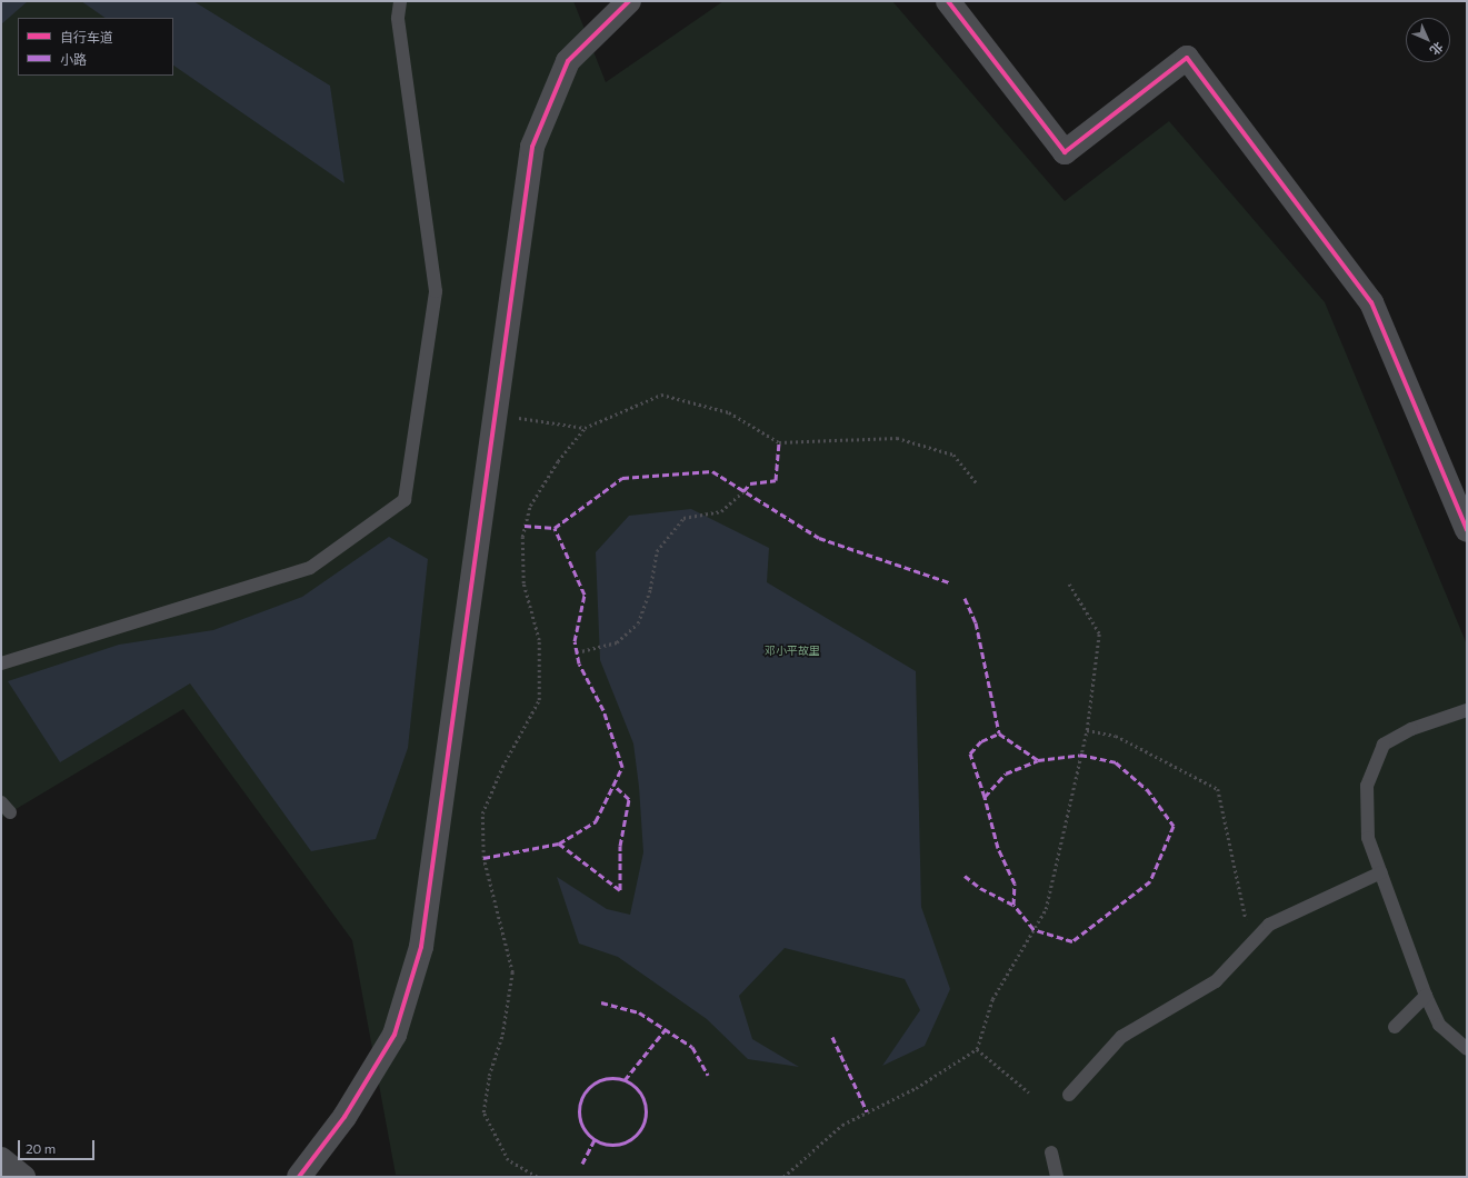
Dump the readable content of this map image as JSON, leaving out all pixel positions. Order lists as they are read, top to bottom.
{
  "parks": ["邓小平故里"],
  "legend": ["自行车道", "小路"],
  "scale_bar": "20 m",
  "north": "bottom right"
}
